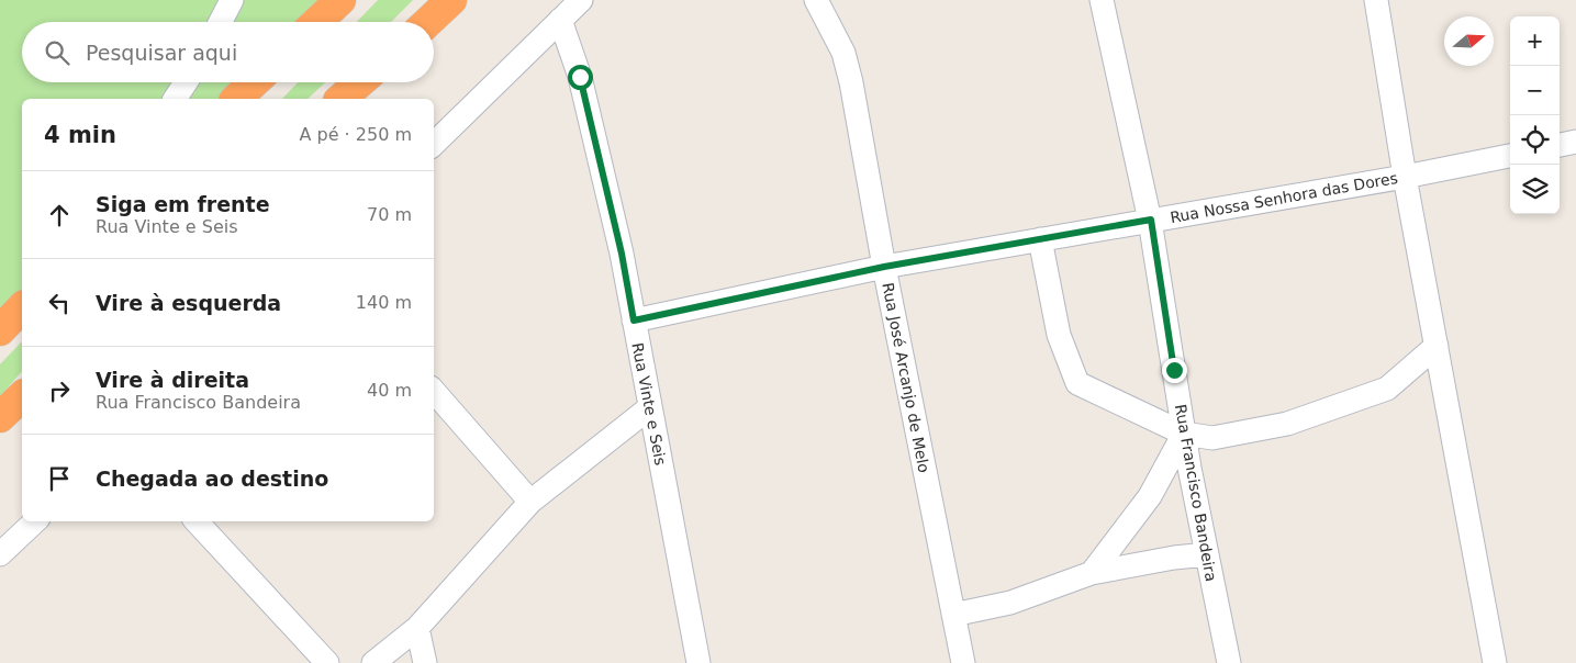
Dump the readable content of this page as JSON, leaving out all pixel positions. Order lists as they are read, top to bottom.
{
  "streets": {
    "street": [
      "Rua Nossa Senhora das Dores",
      "Rua José Arcanjo de Melo",
      "Rua Vinte e Seis",
      "Rua Francisco Bandeira"
    ]
  },
  "crossings": [
    ["Rua Nossa Senhora das Dores", "Rua José Arcanjo de Melo"],
    ["Rua Nossa Senhora das Dores", "Rua Vinte e Seis"],
    ["Rua Nossa Senhora das Dores", "Rua Francisco Bandeira"]
  ],
  "north": "right",
  "page": {
    "map_buttons": ["+", "−"],
    "search": "Pesquisar aqui",
    "heading": ["4 min", "A pé · 250 m"],
    "list": [
      ["Siga em frente", "Rua Vinte e Seis", "70 m"],
      ["Vire à esquerda", "140 m"],
      ["Vire à direita", "Rua Francisco Bandeira", "40 m"],
      "Chegada ao destino"
    ]
  }
}
